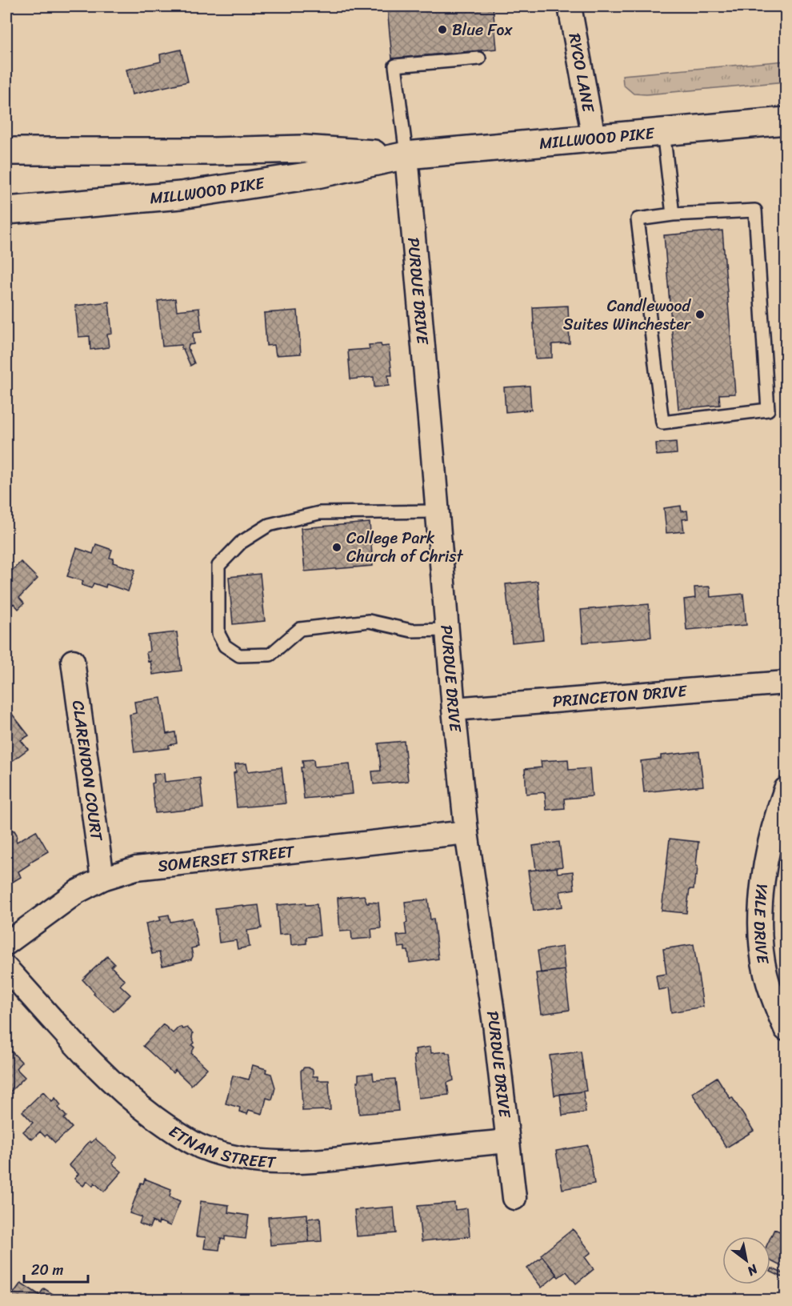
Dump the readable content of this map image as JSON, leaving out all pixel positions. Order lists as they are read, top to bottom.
{
  "streets": {
    "highway": ["MILLWOOD PIKE"],
    "street": [
      "RYCO LANE",
      "PURDUE DRIVE",
      "PRINCETON DRIVE",
      "CLARENDON COURT",
      "SOMERSET STREET",
      "YALE DRIVE",
      "ETNAM STREET"
    ]
  },
  "crossings": [
    ["RYCO LANE", "MILLWOOD PIKE"],
    ["MILLWOOD PIKE", "PURDUE DRIVE"],
    ["PURDUE DRIVE", "PRINCETON DRIVE"],
    ["PURDUE DRIVE", "SOMERSET STREET"],
    ["PURDUE DRIVE", "ETNAM STREET"],
    ["CLARENDON COURT", "SOMERSET STREET"]
  ],
  "places": ["Blue Fox", "Candlewood Suites Winchester", "College Park Church of Christ"],
  "scale_bar": "20 m",
  "north": "bottom right"
}
